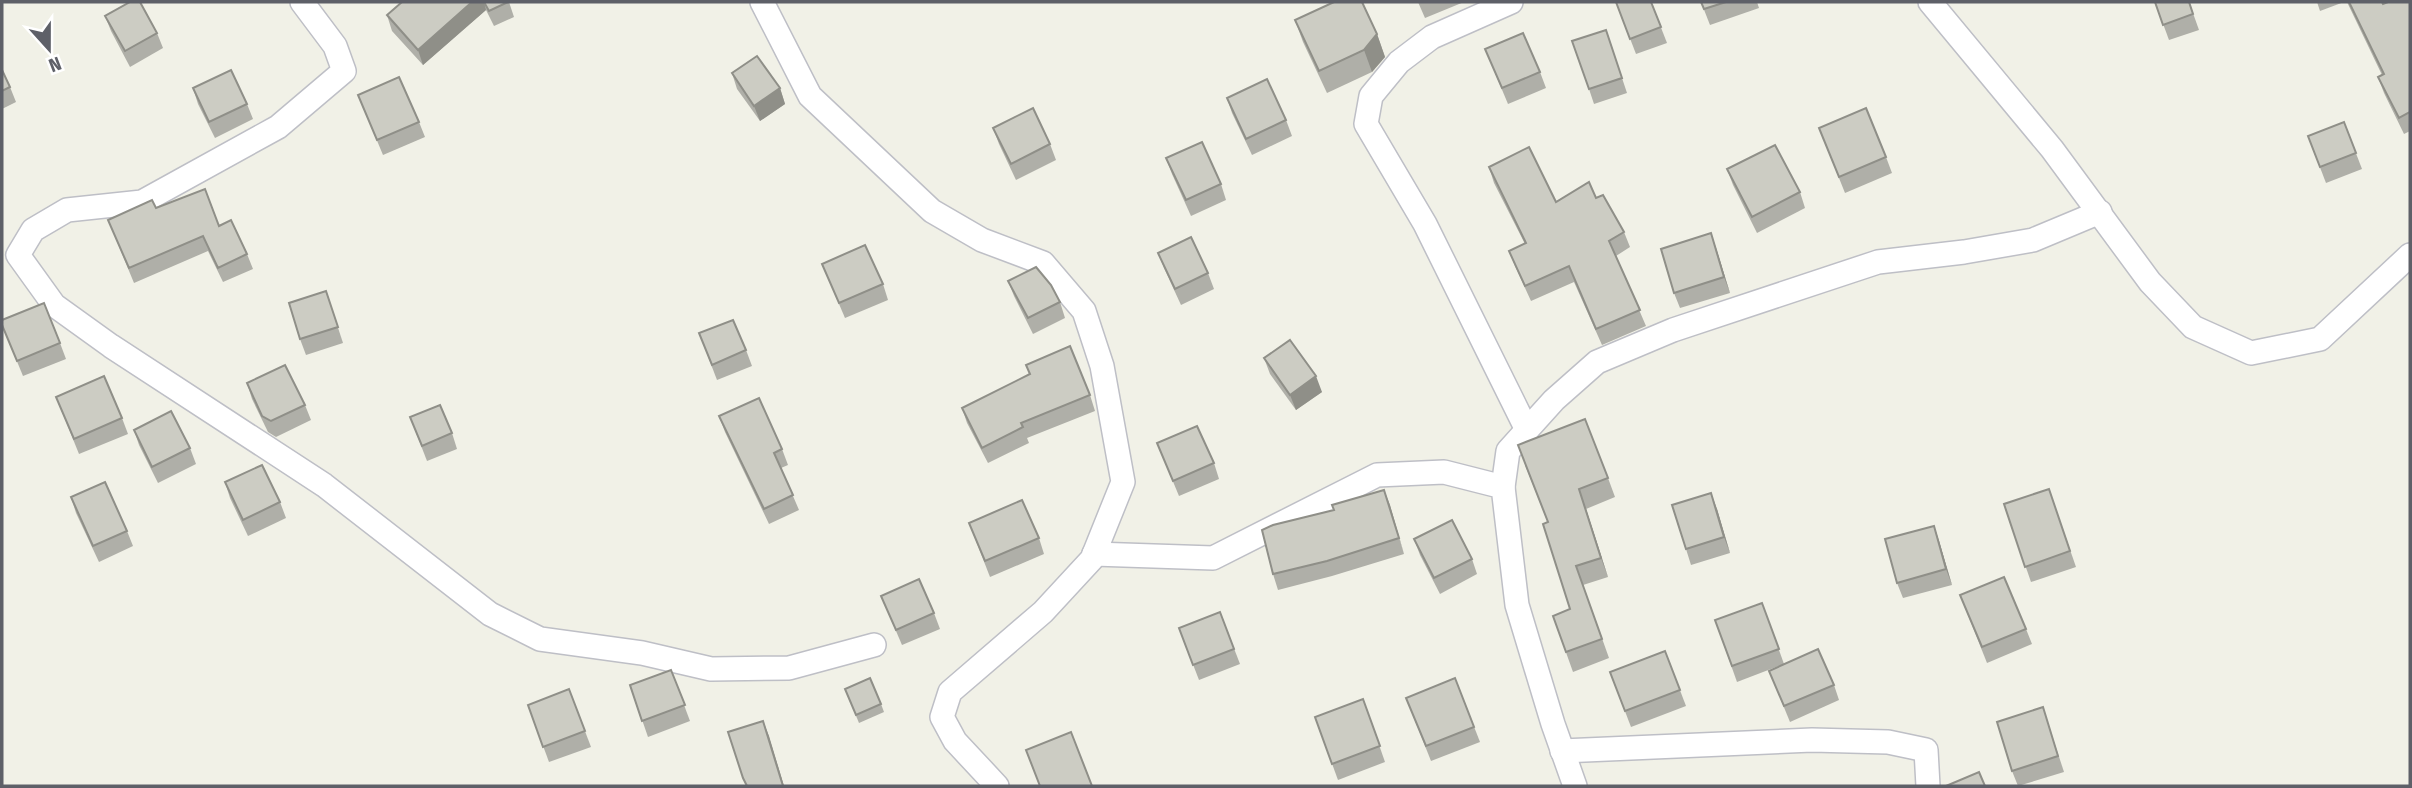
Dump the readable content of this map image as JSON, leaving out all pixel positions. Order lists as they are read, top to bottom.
{
  "north": "bottom"
}
